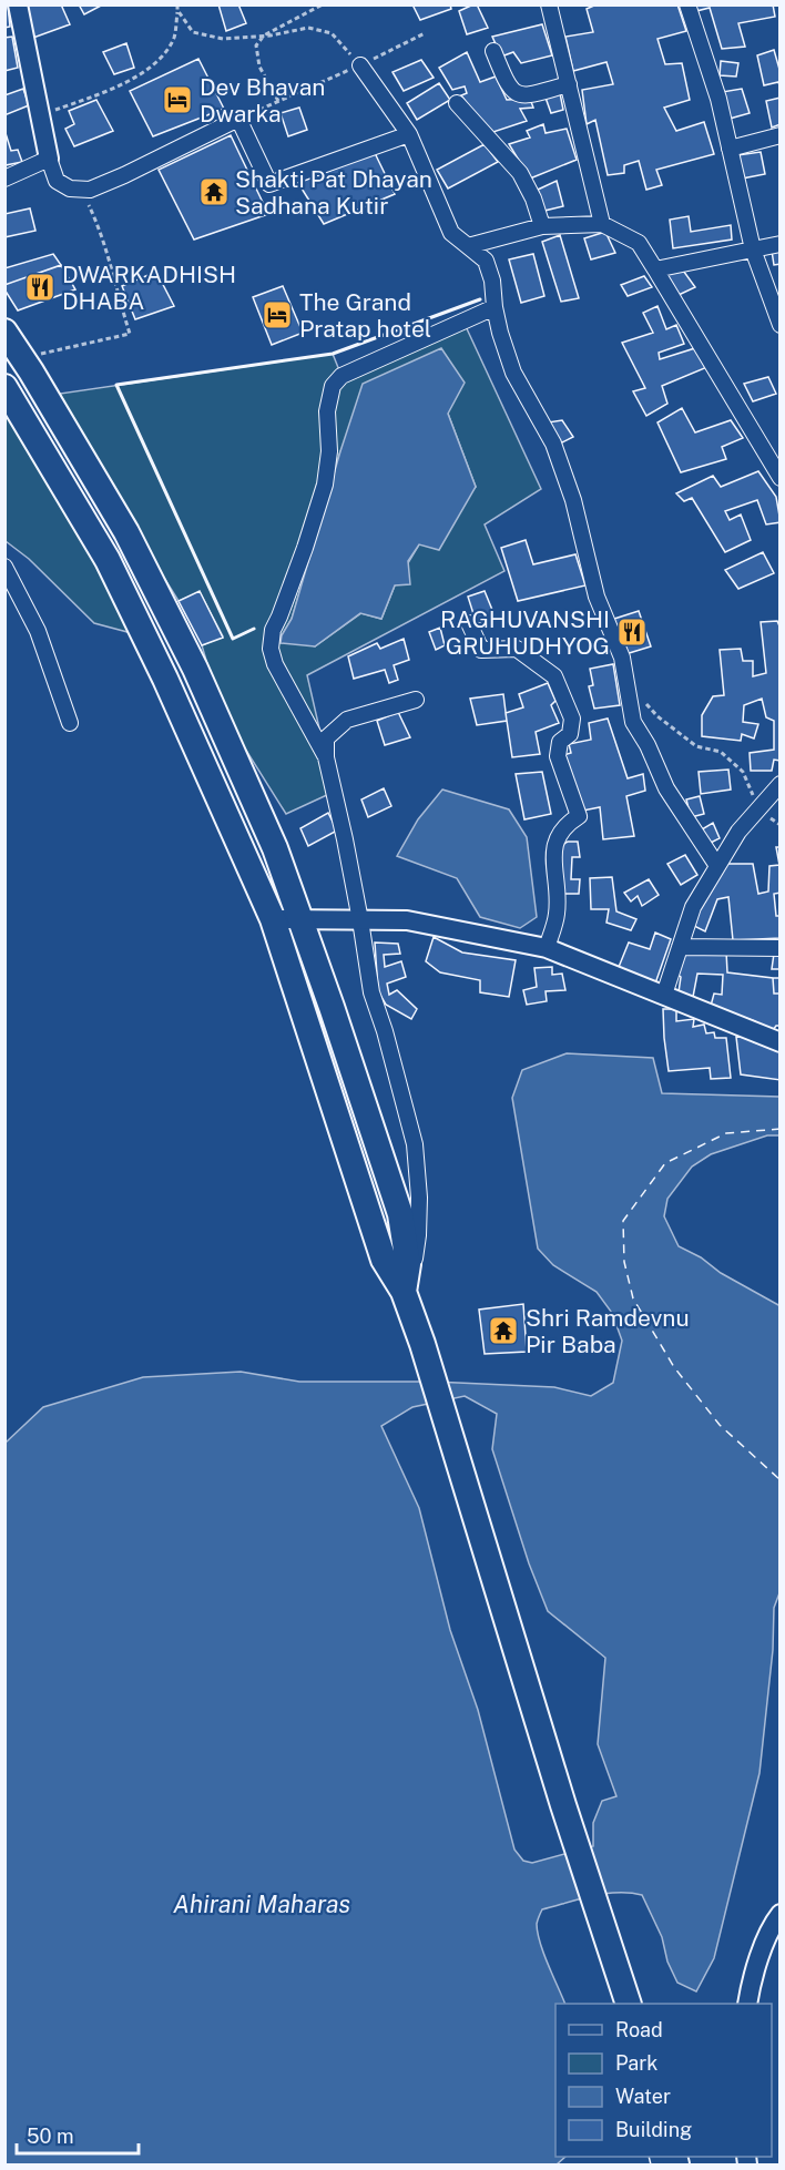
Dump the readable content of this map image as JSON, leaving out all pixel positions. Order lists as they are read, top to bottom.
{
  "water": ["Ahirani Maharas"],
  "places": {
    "hotel": ["Dev Bhavan Dwarka", "The Grand Pratap hotel"],
    "temple": ["Shakti Pat Dhayan Sadhana Kutir", "Shri Ramdevnu Pir Baba"],
    "restaurant": ["DWARKADHISH DHABA", "RAGHUVANSHI GRUHUDHYOG"]
  },
  "legend": [
    "Road",
    "Park",
    "Water",
    "Building"
  ],
  "scale_bar": "50 m"
}
